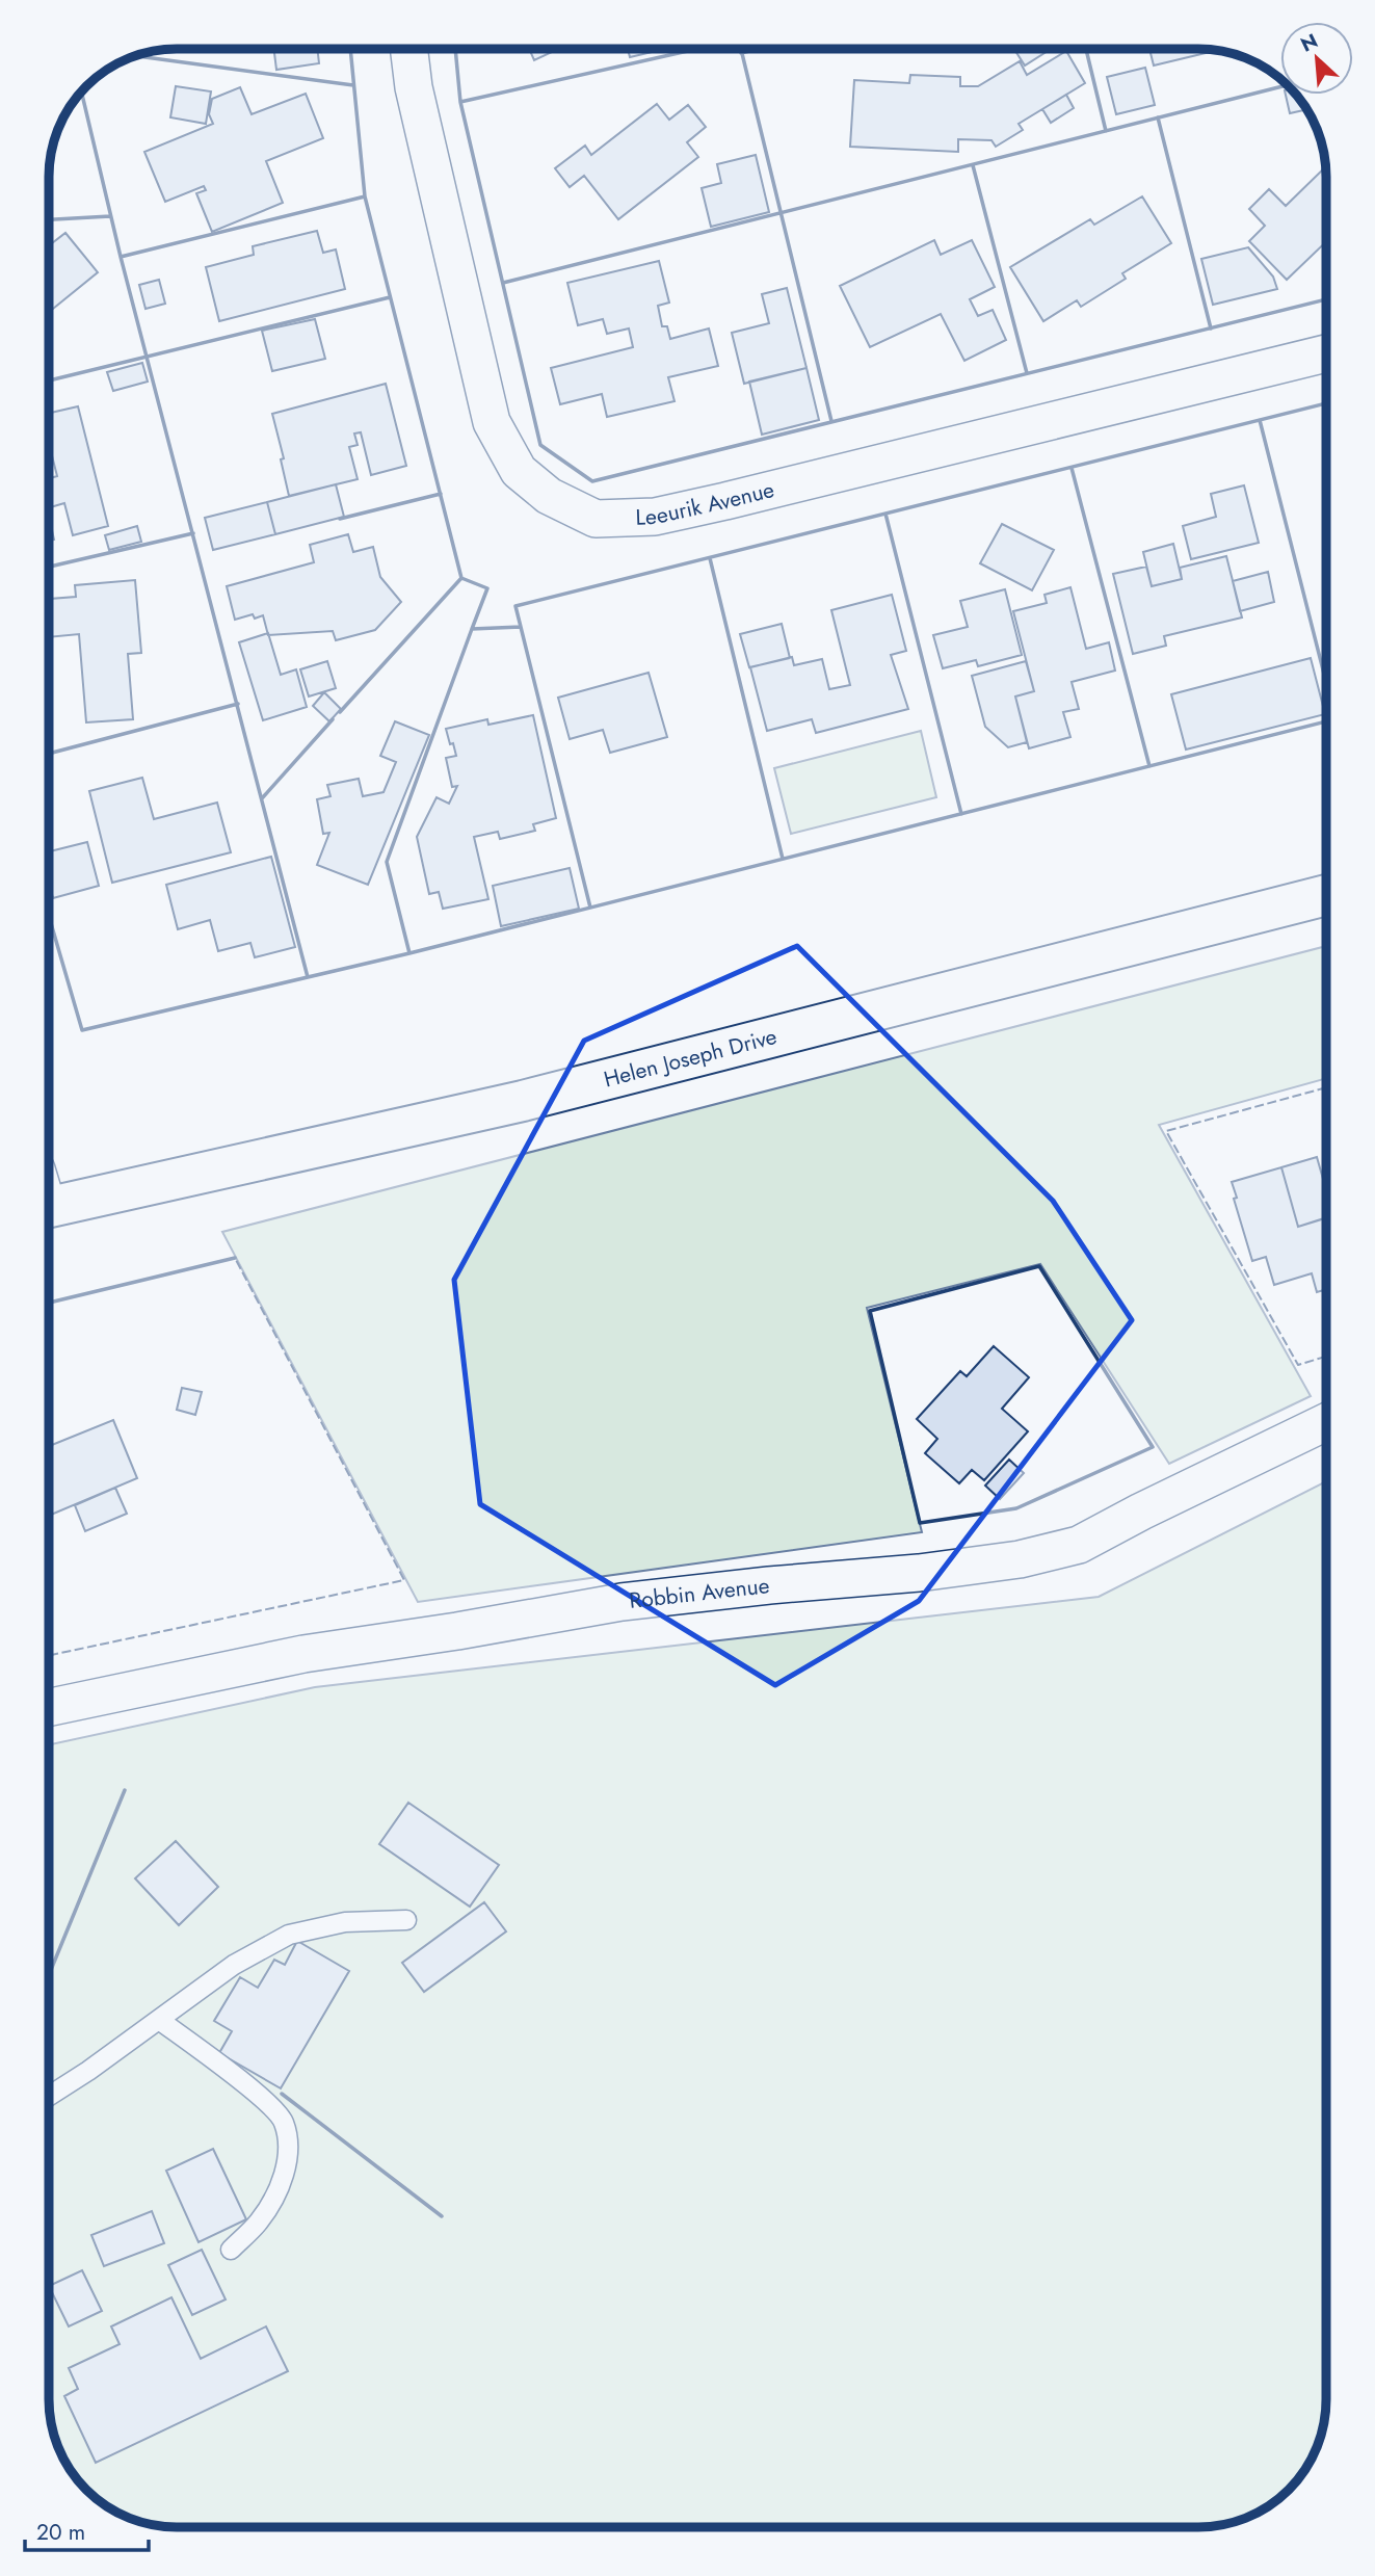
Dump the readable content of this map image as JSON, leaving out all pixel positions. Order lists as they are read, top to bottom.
{
  "streets": {
    "street": ["Leeurik Avenue", "Helen Joseph Drive", "Robbin Avenue"]
  },
  "scale_bar": "20 m",
  "north": "top left"
}
